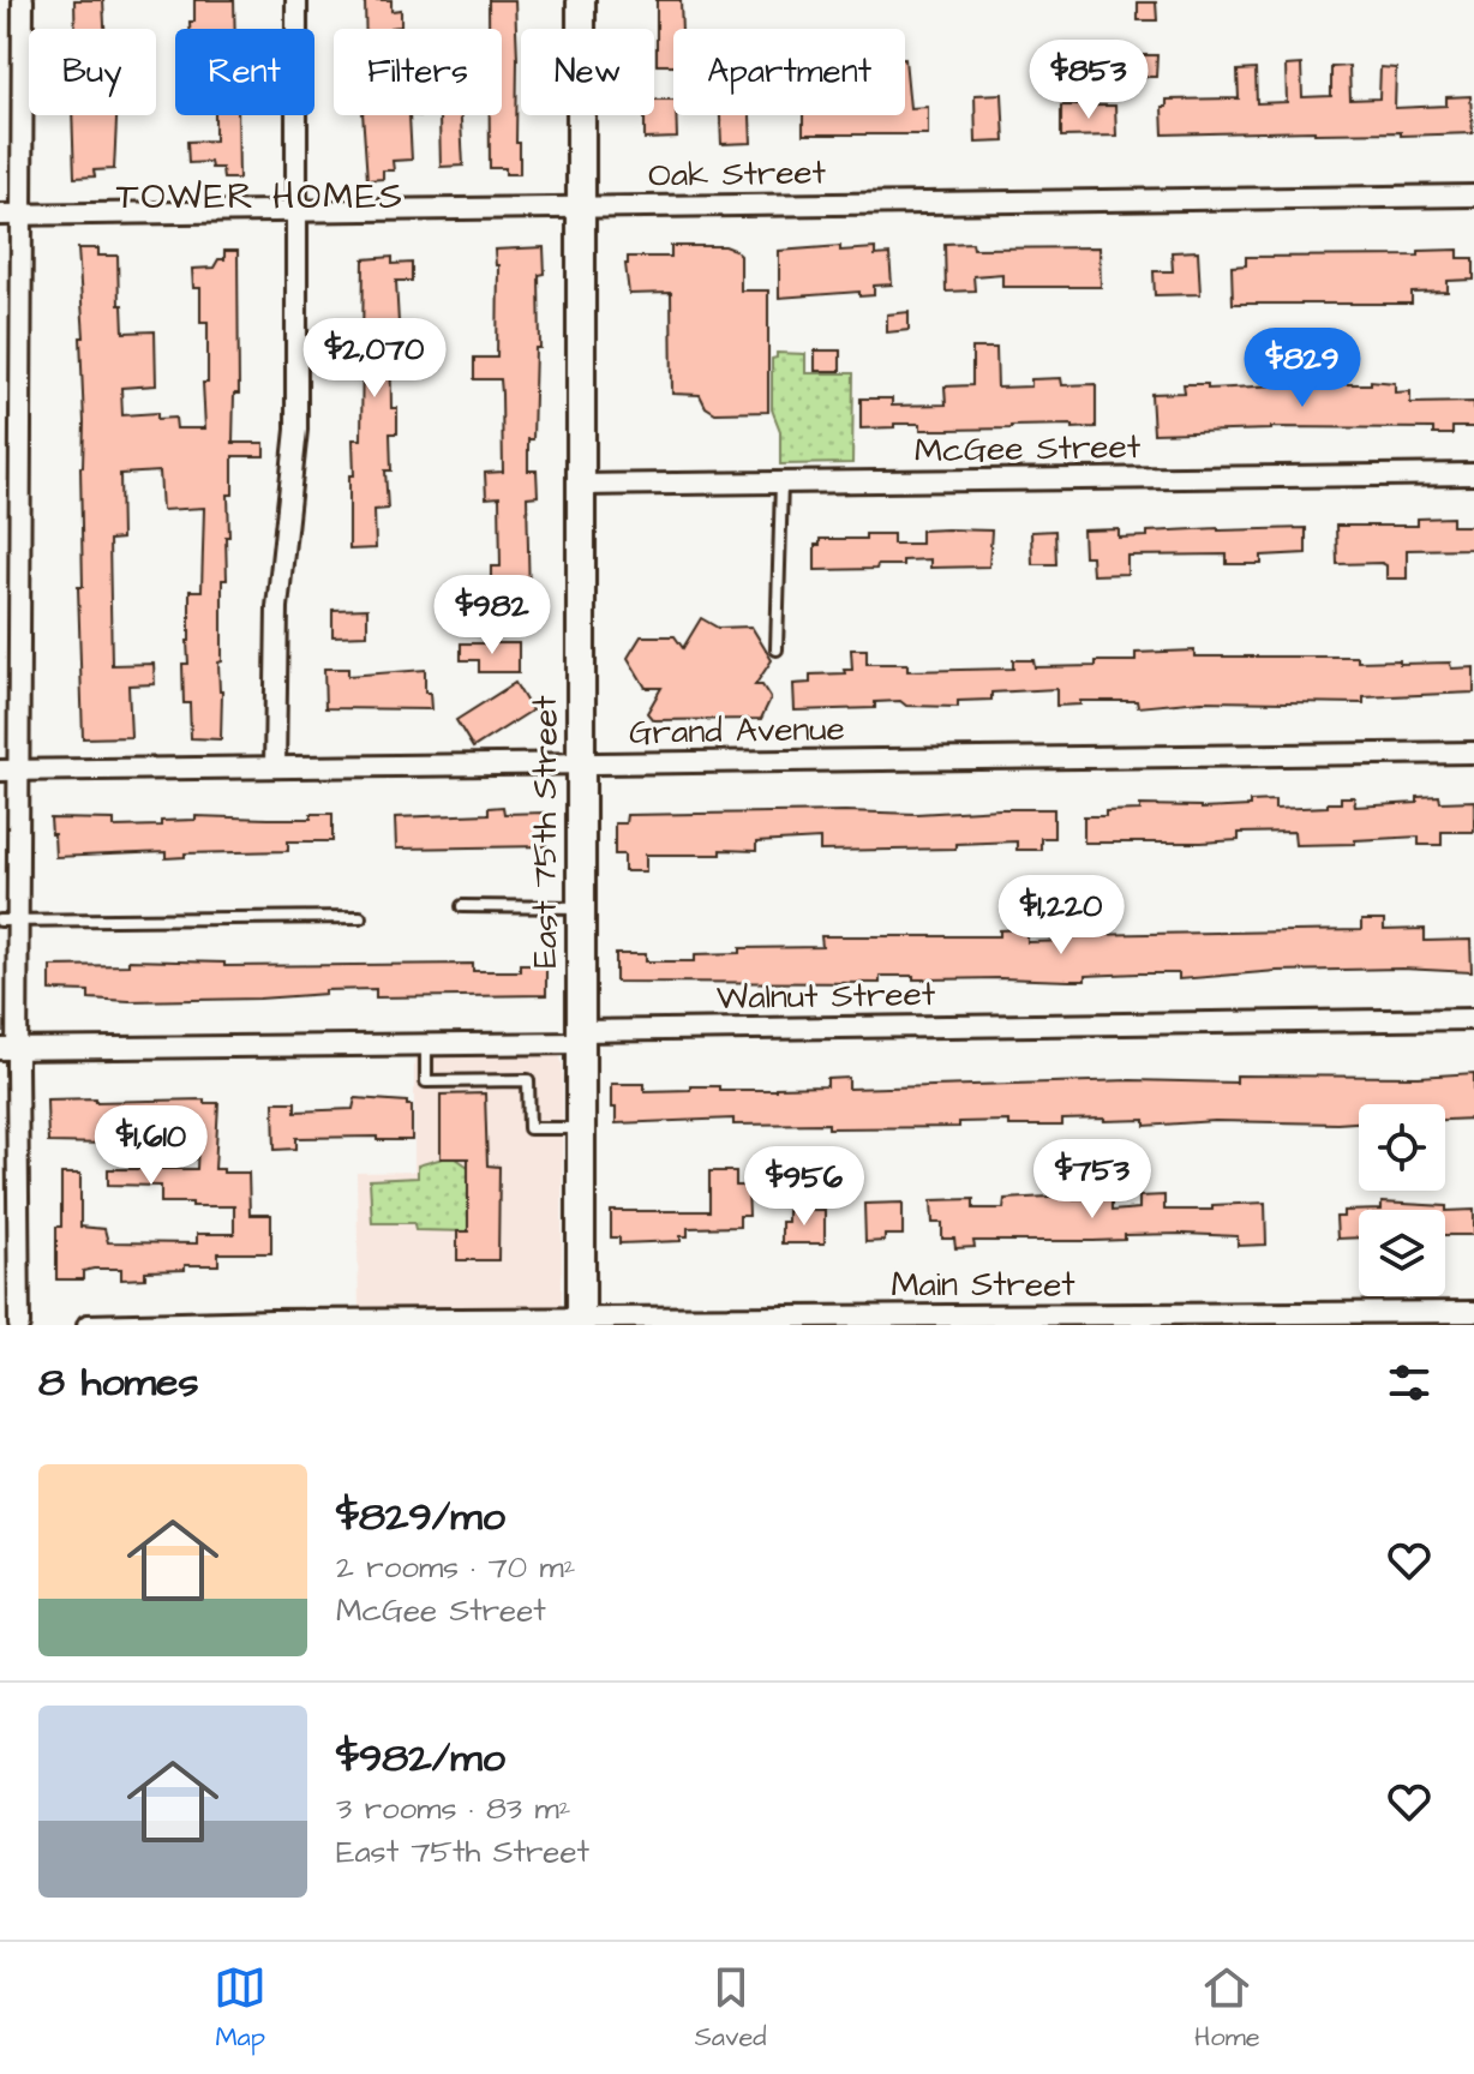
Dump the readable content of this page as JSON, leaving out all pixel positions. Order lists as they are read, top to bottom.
{
  "streets": {
    "main road": ["East 75th Street"],
    "street": [
      "Oak Street",
      "McGee Street",
      "Grand Avenue",
      "Walnut Street",
      "Main Street"
    ]
  },
  "crossings": [
    ["Oak Street", "East 75th Street"],
    ["McGee Street", "East 75th Street"],
    ["Grand Avenue", "East 75th Street"],
    ["East 75th Street", "Walnut Street"],
    ["East 75th Street", "Main Street"]
  ],
  "districts": ["TOWER HOMES"],
  "page": {
    "chip": [
      "Buy",
      "Rent",
      "Filters",
      "New",
      "Apartment"
    ],
    "price": [
      "$853",
      "$2,070",
      "$829",
      "$982",
      "$1,220",
      "$1,610",
      "$753",
      "$956"
    ],
    "heading": "8 homes",
    "list": [
      {
        "name": "$829/mo",
        "note": "2 rooms · 70 m² · McGee Street"
      },
      {
        "name": "$982/mo",
        "note": "3 rooms · 83 m² · East 75th Street"
      }
    ],
    "tabs": ["Map", "Saved", "Home"]
  }
}
